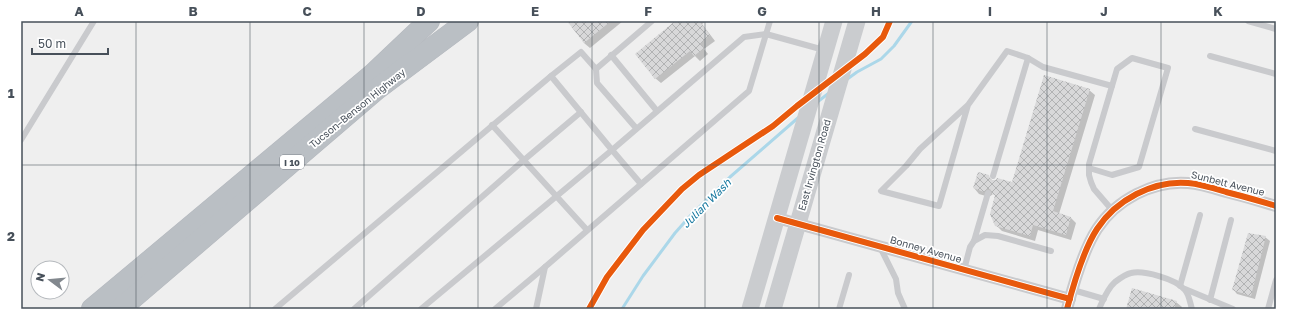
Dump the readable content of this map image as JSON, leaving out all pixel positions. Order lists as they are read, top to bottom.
{
  "streets": {
    "highway": ["Tucson–Benson Highway", "I 10"],
    "main road": ["East Irvington Road"],
    "street": ["Sunbelt Avenue", "Bonney Avenue"]
  },
  "crossings": [
    ["East Irvington Road", "Bonney Avenue"],
    ["Sunbelt Avenue", "Bonney Avenue"]
  ],
  "water": ["Julian Wash"],
  "scale_bar": "50 m",
  "north": "left",
  "grid": {
    "columns": [
      "A",
      "B",
      "C",
      "D",
      "E",
      "F",
      "G",
      "H",
      "I",
      "J",
      "K"
    ],
    "rows": ["1", "2"]
  }
}
